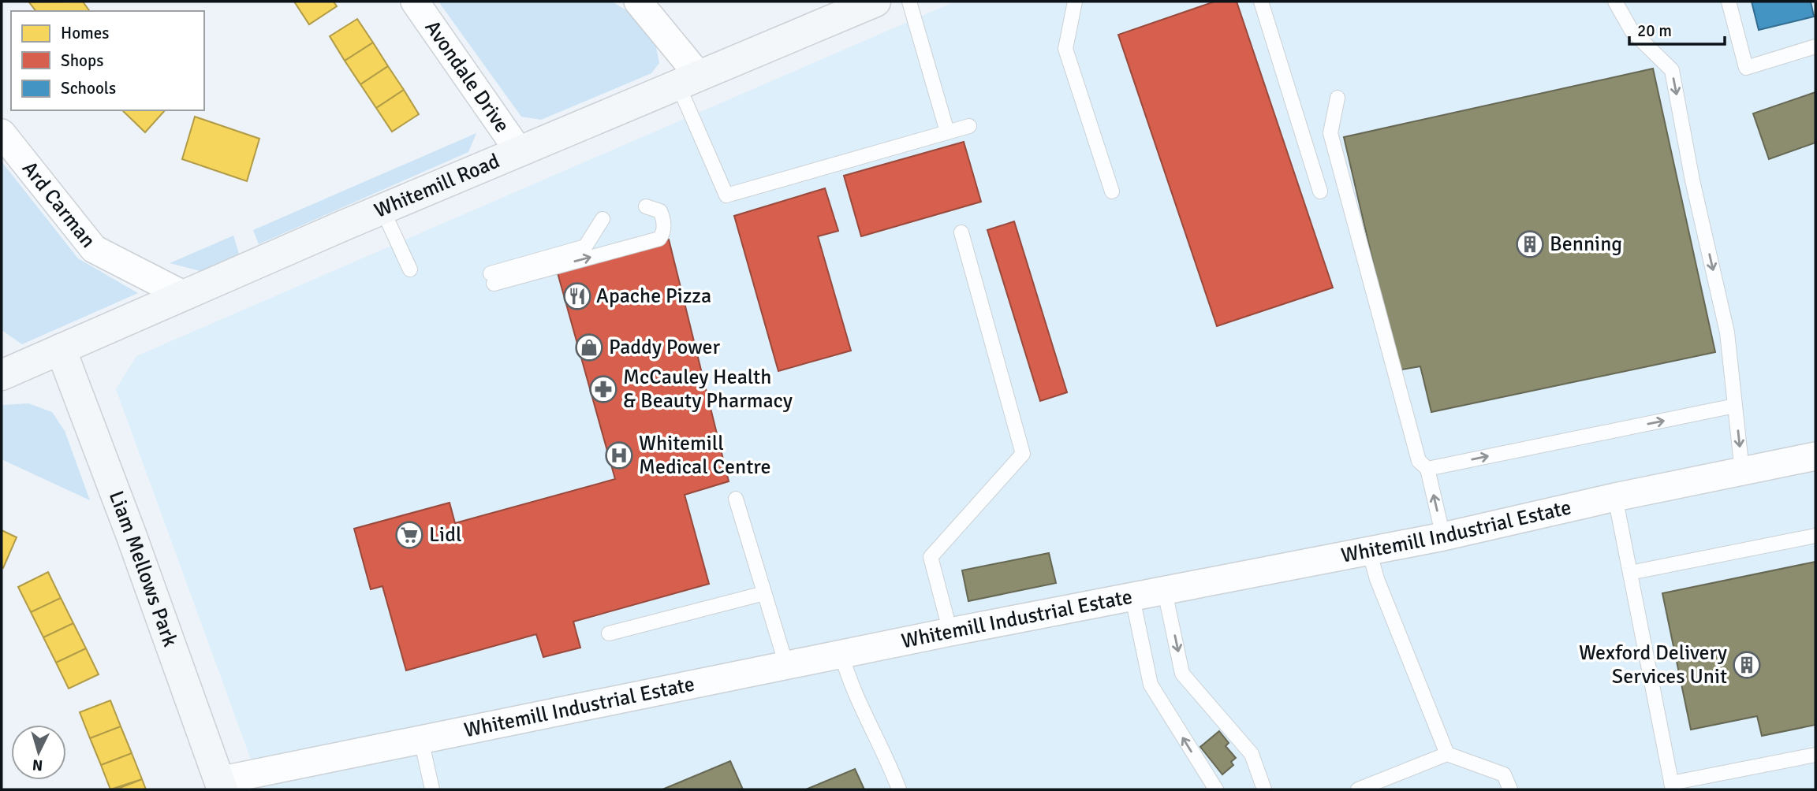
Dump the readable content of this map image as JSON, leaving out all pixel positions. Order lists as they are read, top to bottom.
{
  "streets": {
    "street": [
      "Avondale Drive",
      "Whitemill Road",
      "Ard Carman",
      "Whitemill Industrial Estate",
      "Liam Mellows Park"
    ]
  },
  "crossings": [
    ["Avondale Drive", "Whitemill Road"],
    ["Whitemill Road", "Ard Carman"],
    ["Whitemill Road", "Liam Mellows Park"],
    ["Whitemill Industrial Estate", "Liam Mellows Park"]
  ],
  "places": {
    "building": ["Benning", "Wexford Delivery Services Unit"],
    "restaurant": ["Apache Pizza"],
    "shop": ["Paddy Power"],
    "pharmacy": ["McCauley Health & Beauty Pharmacy"],
    "hospital": ["Whitemill Medical Centre"],
    "supermarket": ["Lidl"]
  },
  "legend": ["Homes", "Shops", "Schools"],
  "scale_bar": "20 m",
  "north": "bottom"
}
